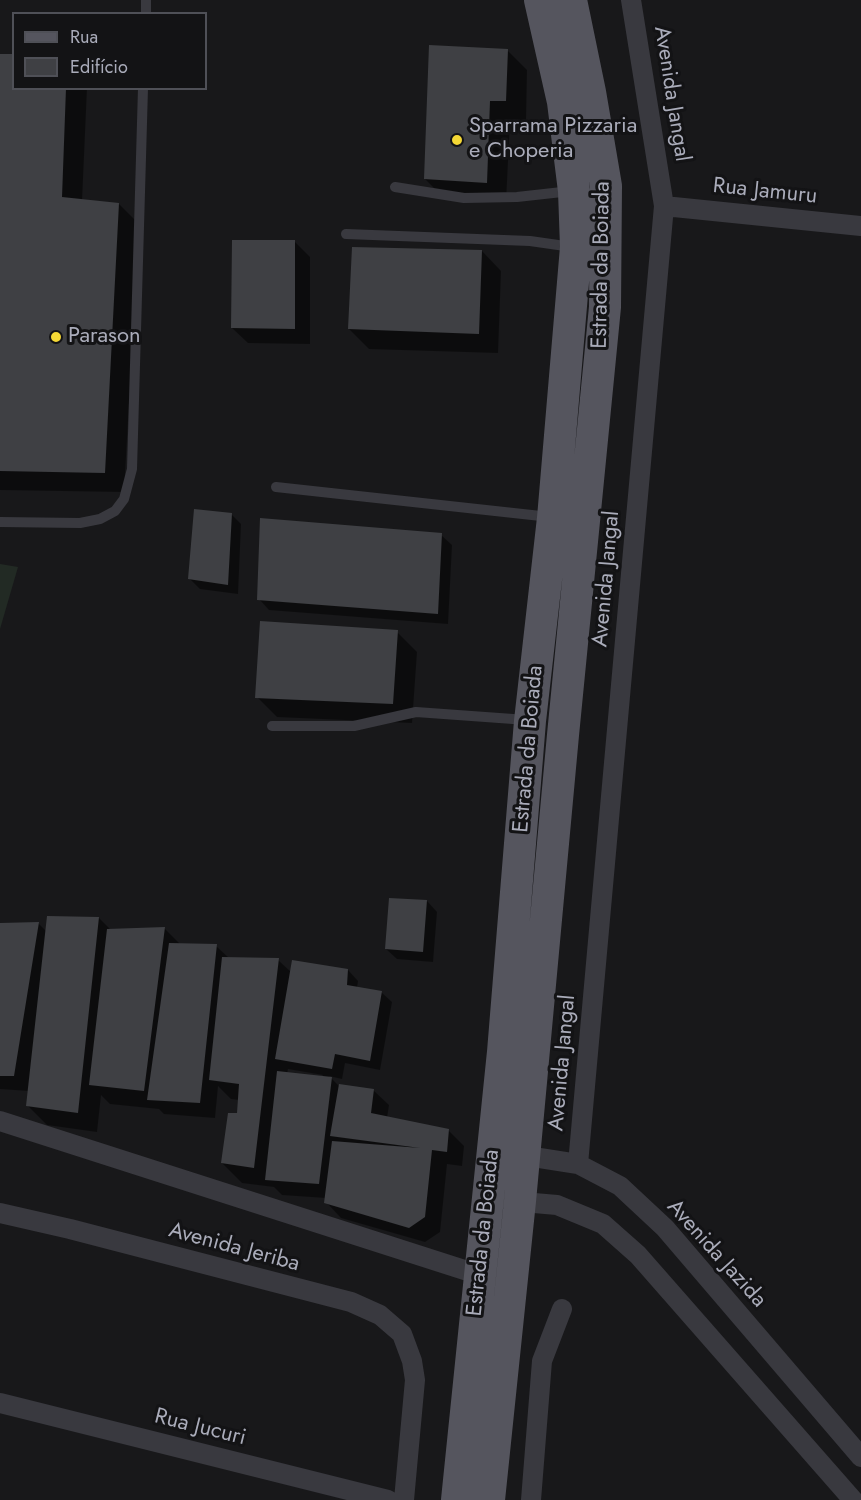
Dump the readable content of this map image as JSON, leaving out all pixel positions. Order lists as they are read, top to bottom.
{
  "streets": {
    "main road": ["Estrada da Boiada"],
    "street": [
      "Avenida Jangal",
      "Rua Jamuru",
      "Avenida Jeriba",
      "Avenida Jazida",
      "Rua Jucuri"
    ]
  },
  "crossings": [
    ["Avenida Jangal", "Rua Jamuru"],
    ["Avenida Jangal", "Avenida Jazida"],
    ["Estrada da Boiada", "Avenida Jazida"]
  ],
  "places": ["Sparrama Pizzaria e Choperia", "Parason"],
  "legend": ["Rua", "Edifício"]
}
